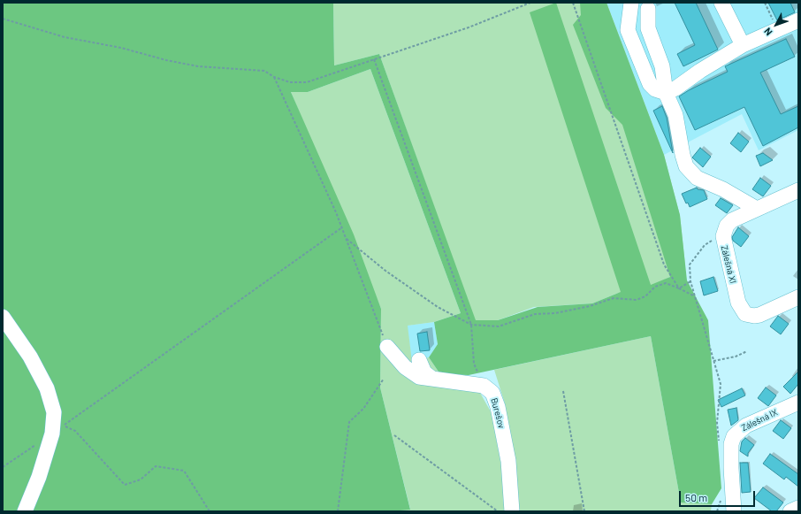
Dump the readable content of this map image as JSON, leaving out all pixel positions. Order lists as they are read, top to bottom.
{
  "streets": {
    "street": ["Zálešná XI", "Burešov", "Zálešná IX"]
  },
  "scale_bar": "50 m",
  "north": "bottom left"
}
